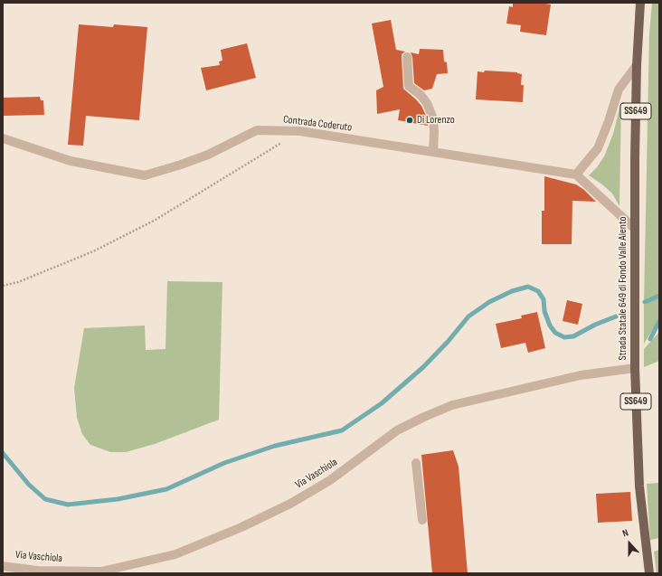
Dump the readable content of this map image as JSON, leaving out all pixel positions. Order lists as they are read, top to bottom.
{
  "streets": {
    "main road": ["SS649", "Strada Statale 649 di Fondo Valle Alento"],
    "street": ["Contrada Coderuto", "Via Vaschiola"]
  },
  "crossings": [
    ["Strada Statale 649 di Fondo Valle Alento", "Via Vaschiola"]
  ],
  "places": ["Di Lorenzo"],
  "north": "top"
}
